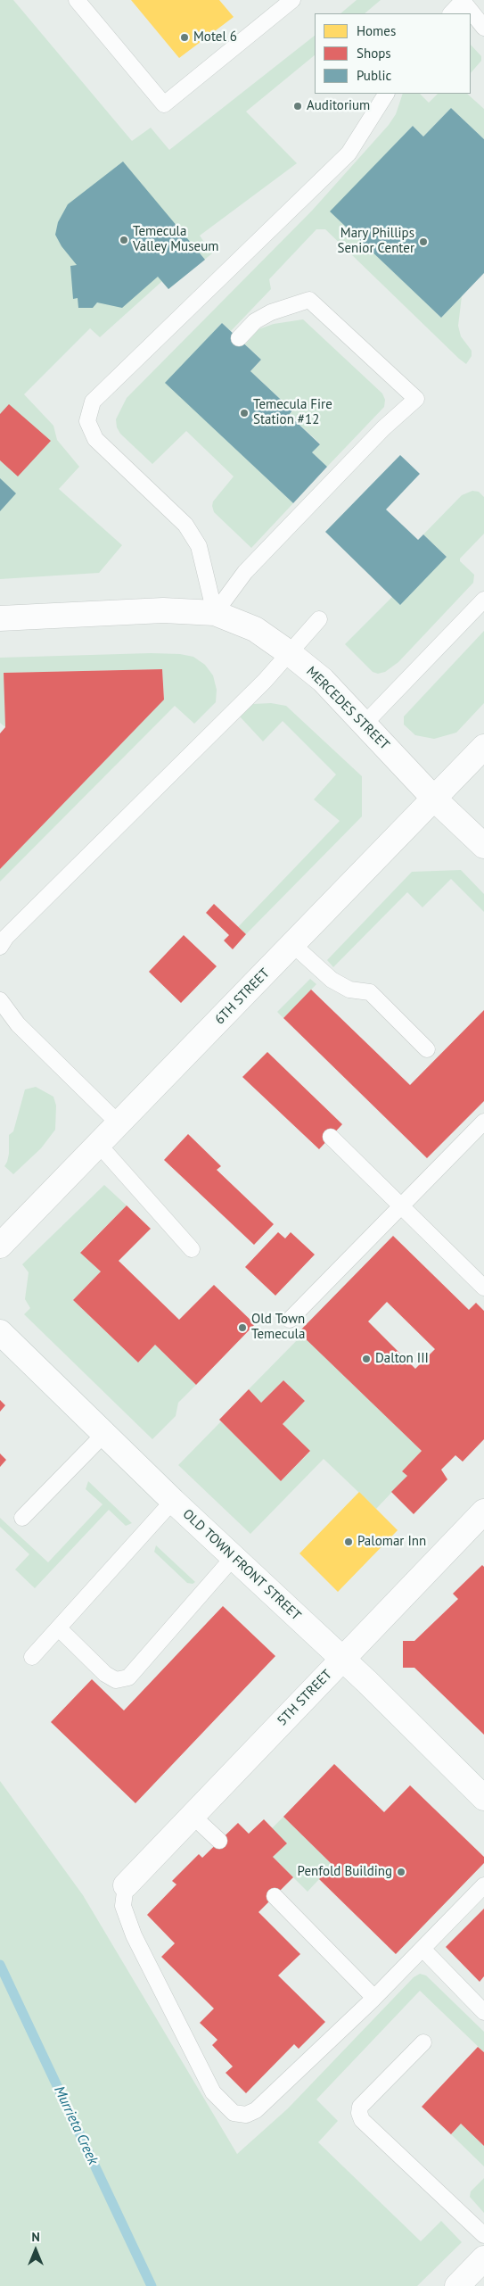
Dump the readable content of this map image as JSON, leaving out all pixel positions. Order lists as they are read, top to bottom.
{
  "streets": {
    "street": [
      "MERCEDES STREET",
      "6TH STREET",
      "OLD TOWN FRONT STREET",
      "5TH STREET"
    ]
  },
  "crossings": [
    ["MERCEDES STREET", "6TH STREET"],
    ["OLD TOWN FRONT STREET", "5TH STREET"]
  ],
  "water": ["Murrieta Creek"],
  "places": [
    "Motel 6",
    "Auditorium",
    "Temecula Valley Museum",
    "Mary Phillips Senior Center",
    "Temecula Fire Station #12",
    "Old Town Temecula",
    "Dalton III",
    "Palomar Inn",
    "Penfold Building"
  ],
  "legend": ["Homes", "Shops", "Public"],
  "north": "top"
}
